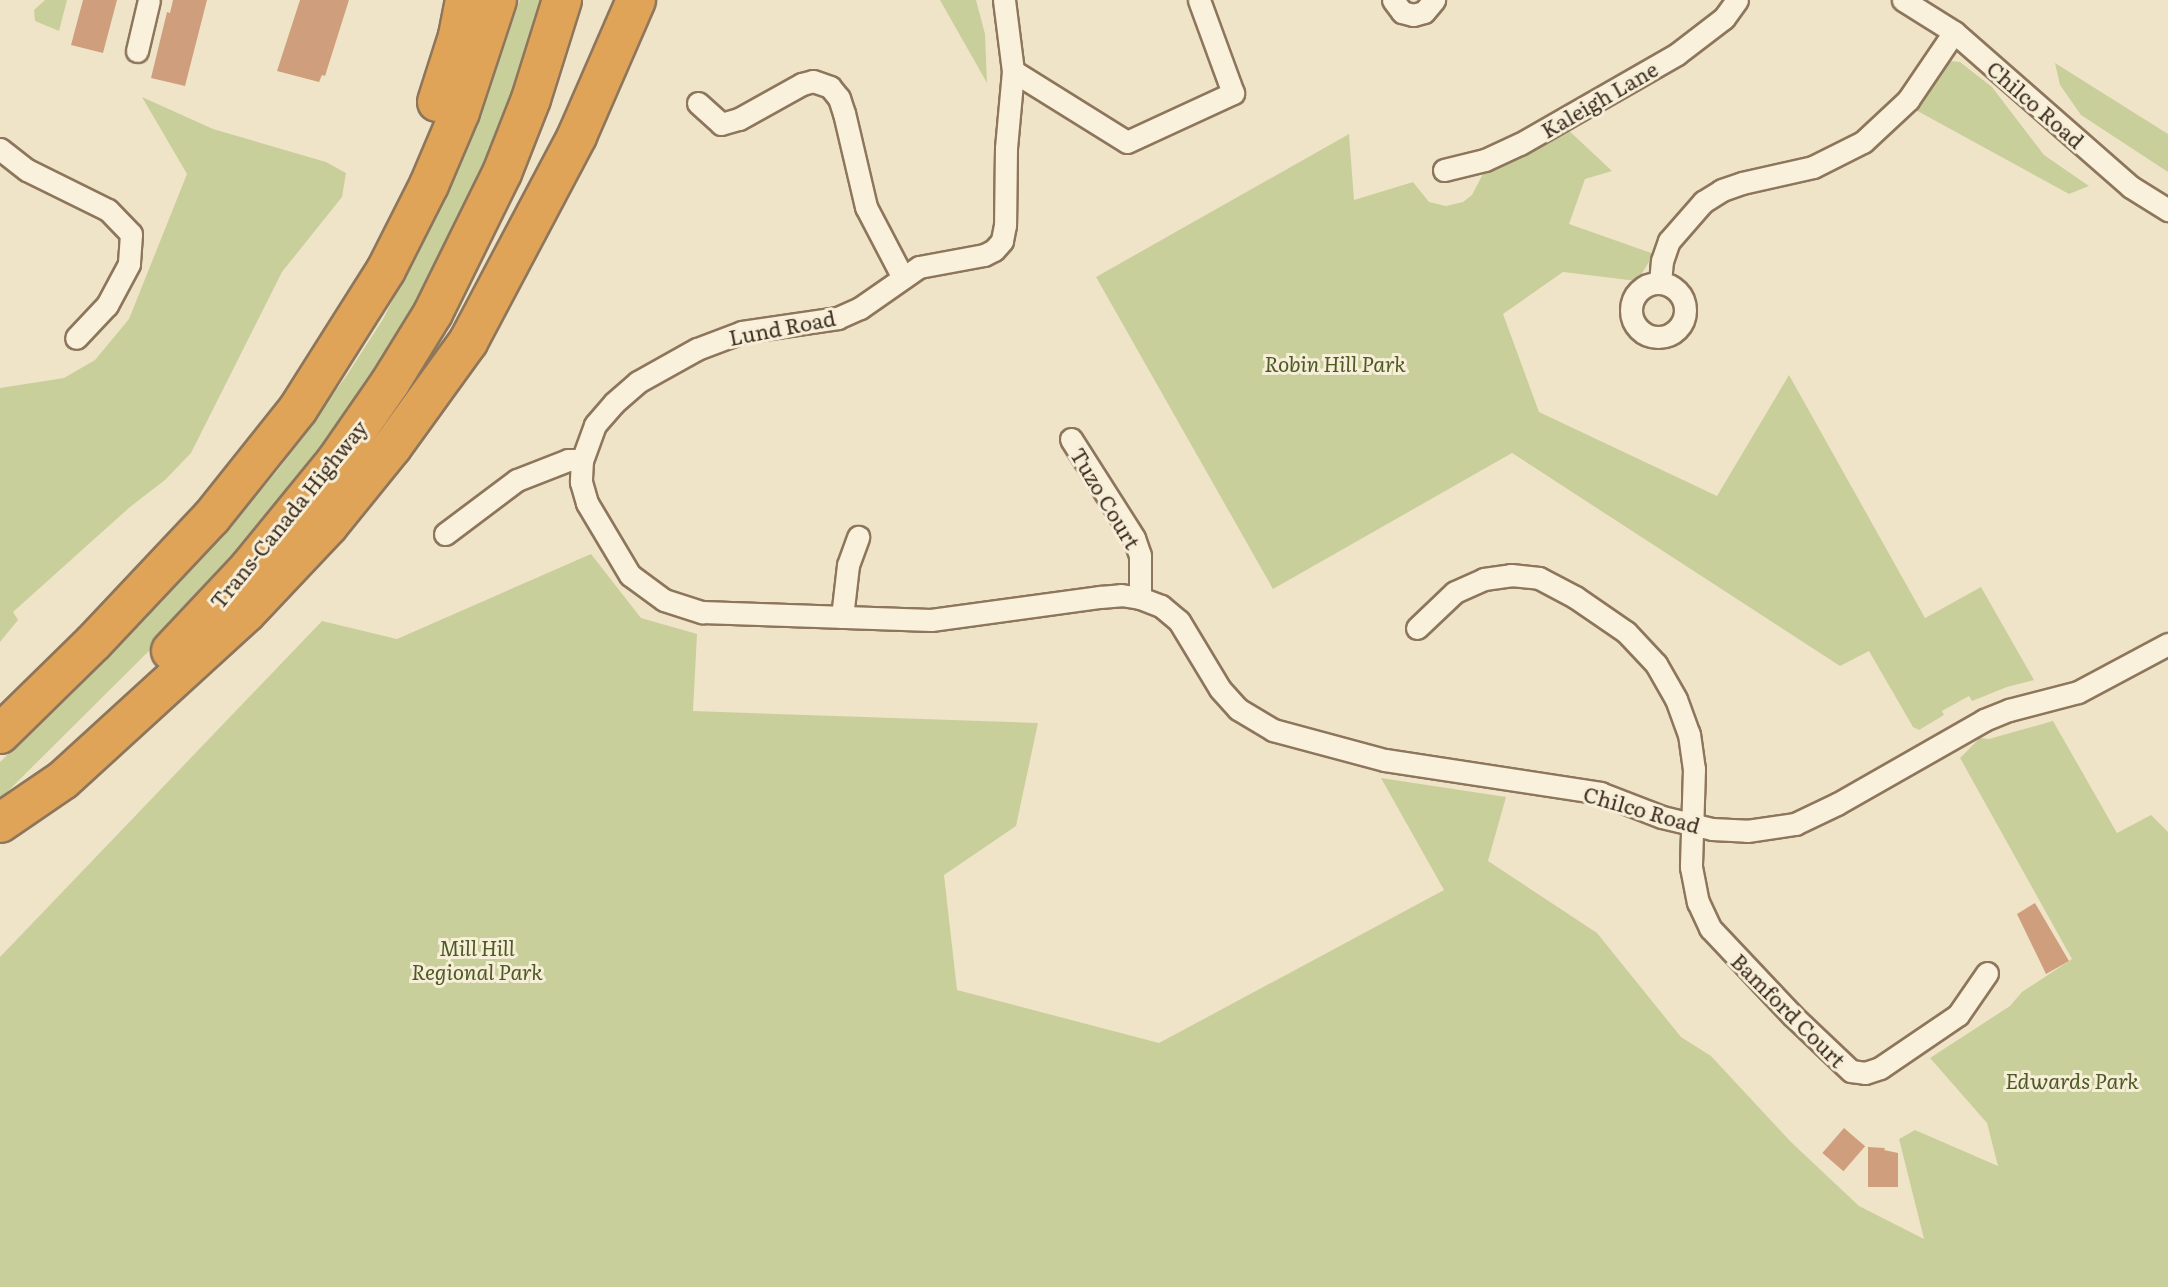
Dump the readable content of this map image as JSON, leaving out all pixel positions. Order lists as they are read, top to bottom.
{
  "streets": {
    "highway": ["Trans-Canada Highway"],
    "street": [
      "Kaleigh Lane",
      "Chilco Road",
      "Lund Road",
      "Tuzo Court",
      "Bamford Court"
    ]
  },
  "crossings": [
    ["Chilco Road", "Lund Road"],
    ["Chilco Road", "Tuzo Court"],
    ["Chilco Road", "Bamford Court"],
    ["Lund Road", "Tuzo Court"]
  ],
  "parks": ["Robin Hill Park", "Mill Hill Regional Park", "Edwards Park"]
}
